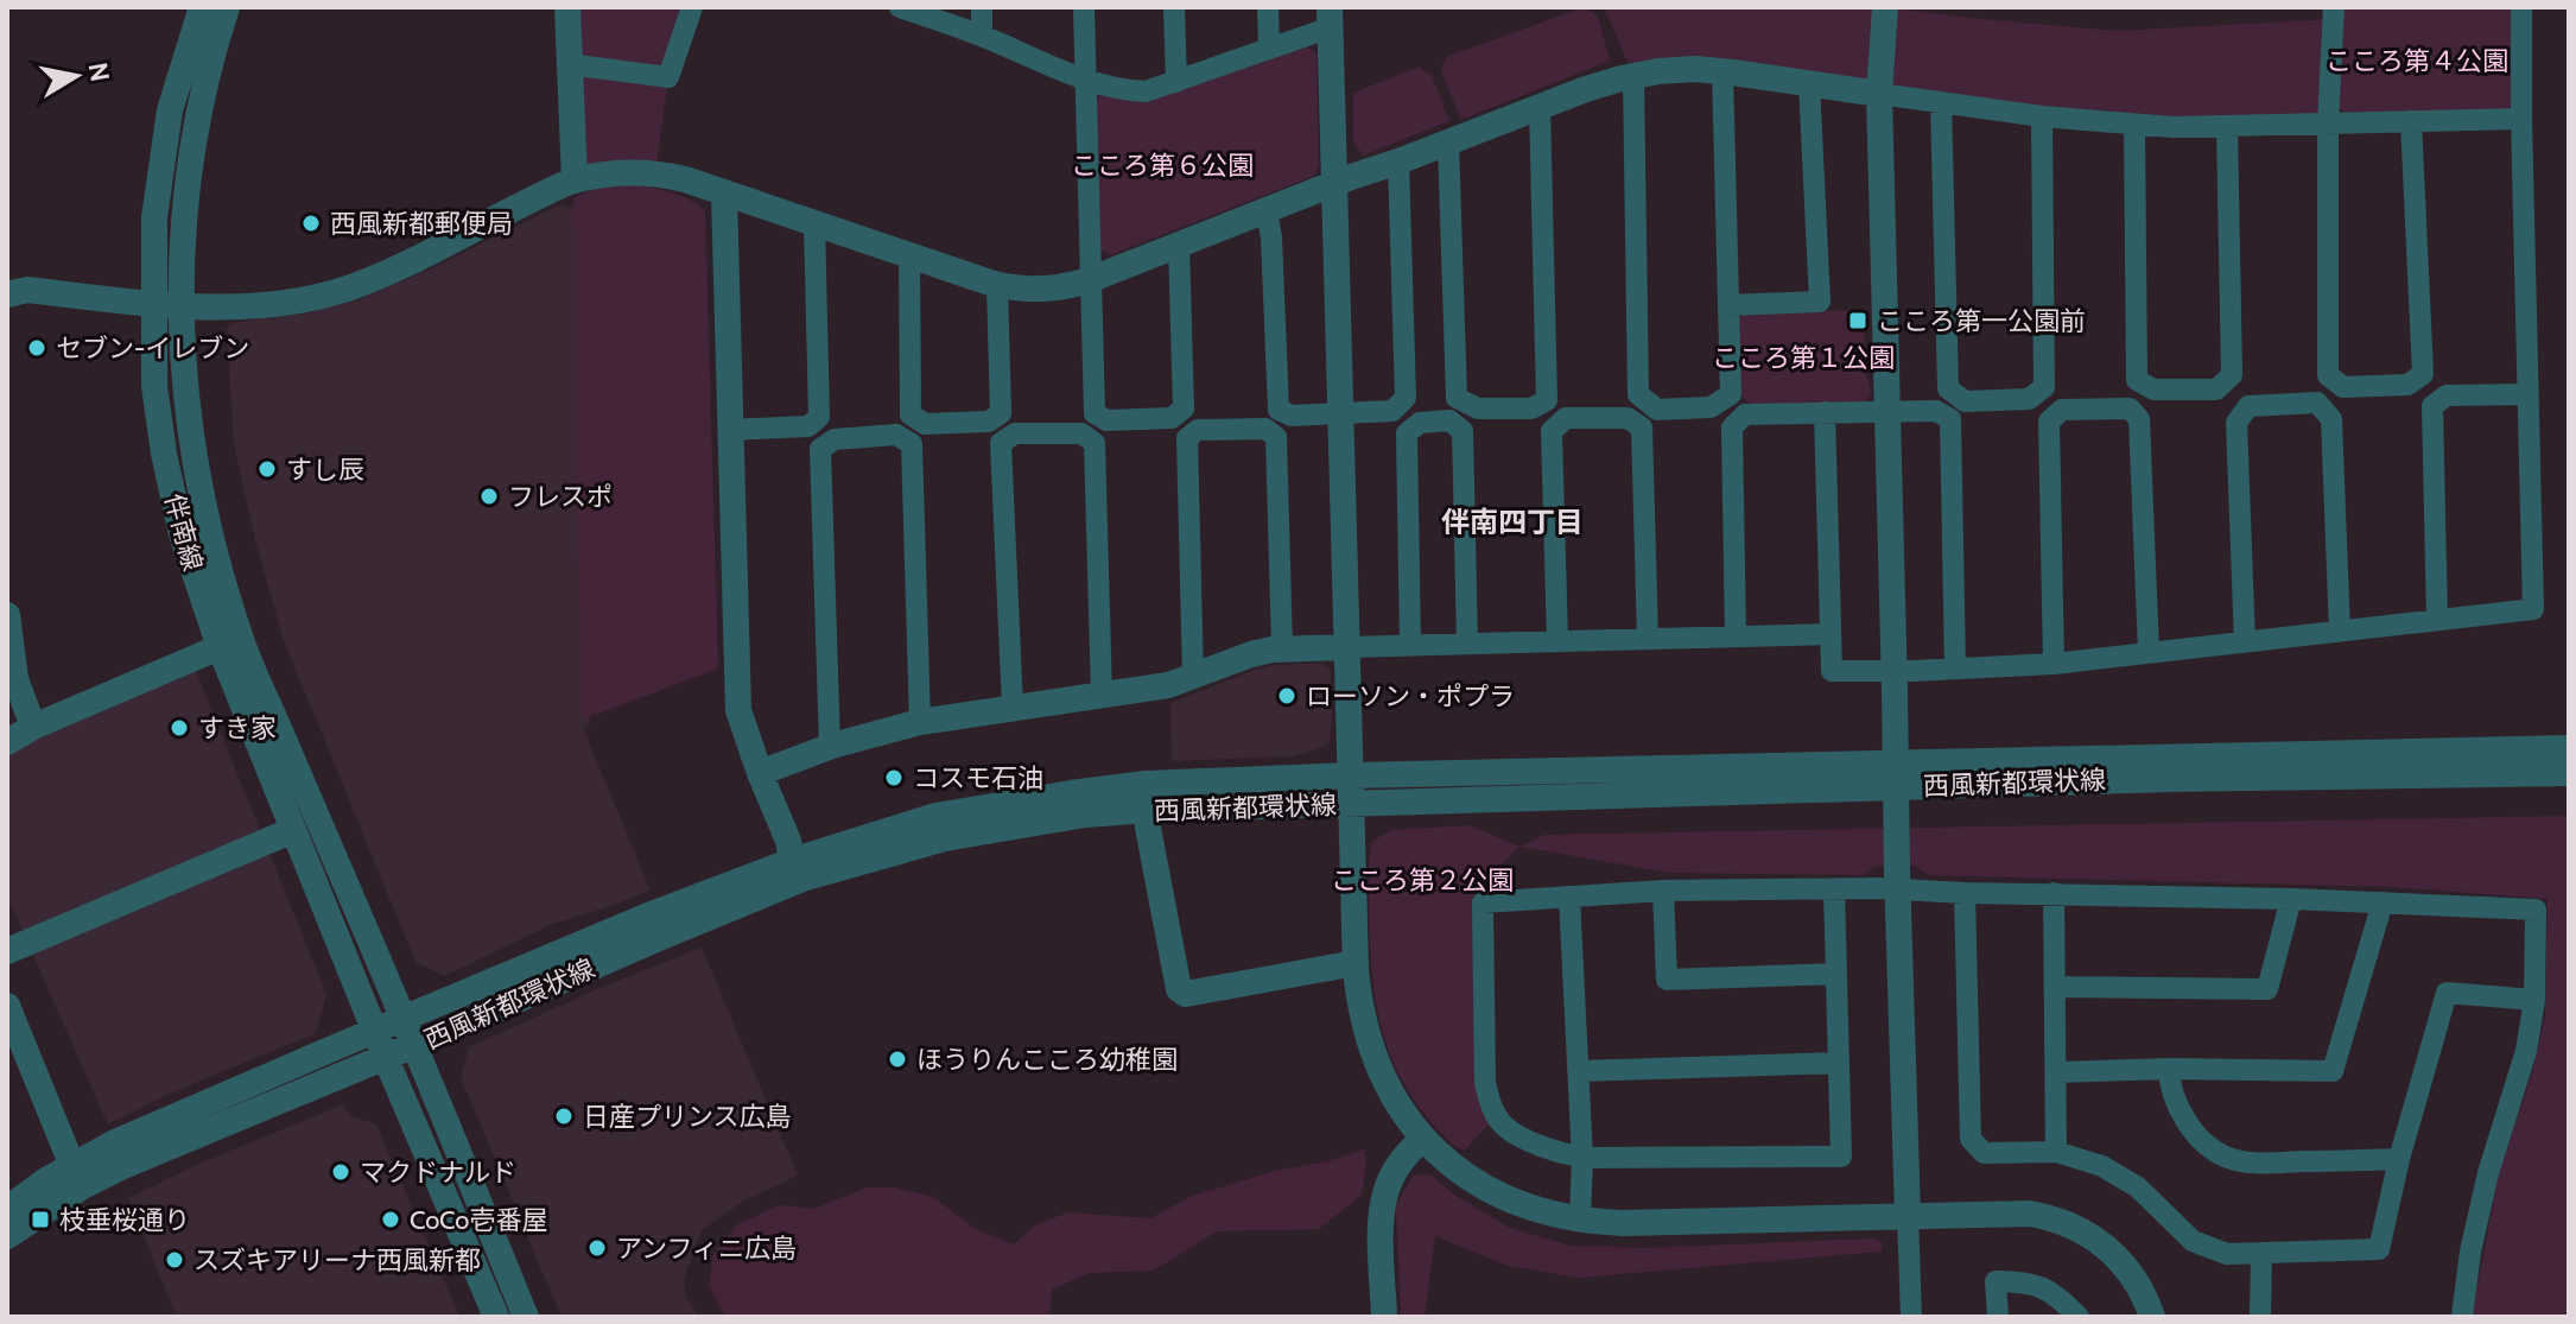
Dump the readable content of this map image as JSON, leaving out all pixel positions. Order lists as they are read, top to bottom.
{
  "streets": {
    "street": ["伴南線", "西風新都環状線"]
  },
  "crossings": [
    ["伴南線", "西風新都環状線"]
  ],
  "districts": ["伴南四丁目"],
  "parks": [
    "こころ第４公園",
    "こころ第６公園",
    "こころ第１公園",
    "こころ第２公園"
  ],
  "places": {
    "other": [
      "西風新都郵便局",
      "セブン-イレブン",
      "すし辰",
      "フレスポ",
      "ローソン・ポプラ",
      "すき家",
      "コスモ石油",
      "ほうりんこころ幼稚園",
      "日産プリンス広島",
      "マクドナルド",
      "CoCo壱番屋",
      "アンフィニ広島",
      "スズキアリーナ西風新都"
    ],
    "transit": ["こころ第一公園前", "枝垂桜通り"]
  },
  "north": "right"
}
